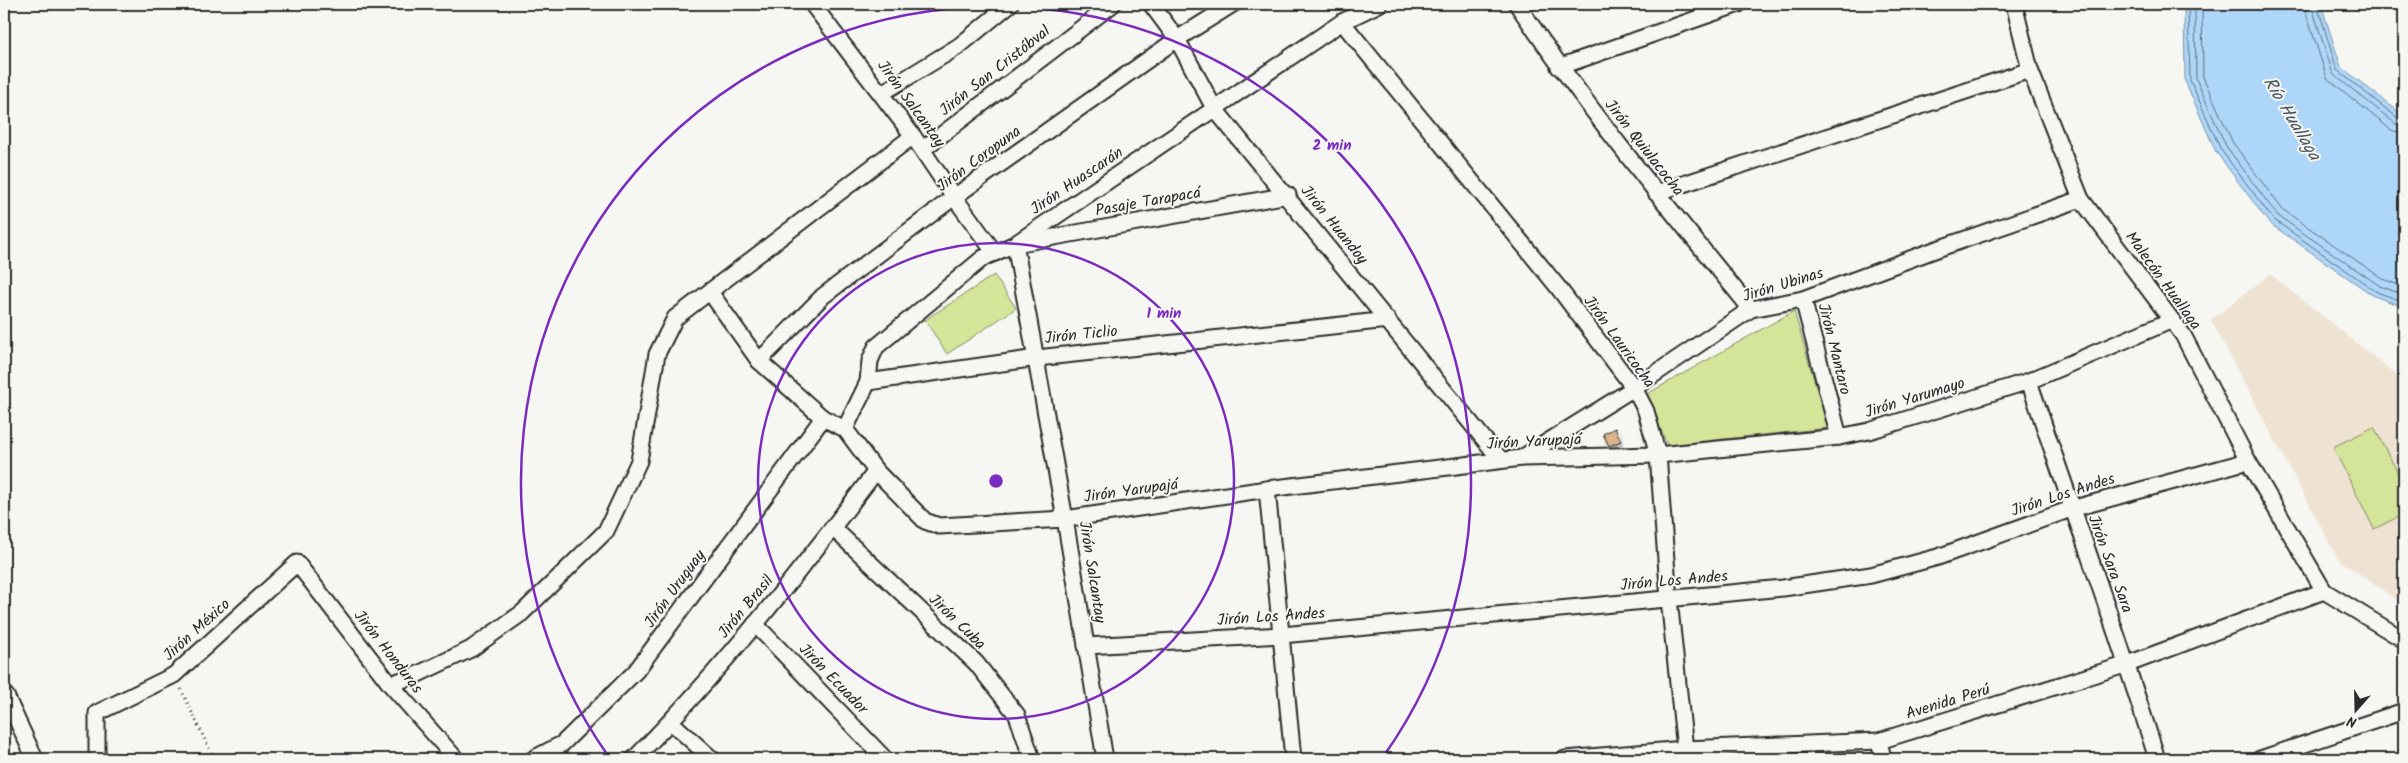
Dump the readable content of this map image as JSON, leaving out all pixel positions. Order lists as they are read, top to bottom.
{
  "streets": {
    "street": [
      "Jirón San Cristóbval",
      "Jirón Salcantay",
      "Jirón Quiulacocha",
      "Jirón Coropuna",
      "Jirón Huascarán",
      "Pasaje Tarapacá",
      "Jirón Huandoy",
      "Malecón Huallaga",
      "Jirón Ubinas",
      "Jirón Ticlio",
      "Jirón Lauricocha",
      "Jirón Mantaro",
      "Jirón Yarumayo",
      "Jirón Yarupajá",
      "Jirón Los Andes",
      "Jirón Sara Sara",
      "Jirón Uruguay",
      "Jirón Brasil",
      "Jirón Cuba",
      "Jirón México",
      "Jirón Honduras",
      "Jirón Ecuador",
      "Avenida Perú"
    ]
  },
  "crossings": [
    ["Jirón San Cristóbval", "Jirón Salcantay"],
    ["Jirón Salcantay", "Jirón Coropuna"],
    ["Jirón Salcantay", "Jirón Huascarán"],
    ["Jirón Salcantay", "Pasaje Tarapacá"],
    ["Jirón Salcantay", "Jirón Ticlio"],
    ["Jirón Salcantay", "Jirón Yarupajá"],
    ["Jirón Salcantay", "Jirón Los Andes"],
    ["Jirón Quiulacocha", "Jirón Ubinas"],
    ["Jirón Coropuna", "Jirón Huandoy"],
    ["Jirón Coropuna", "Jirón Yarupajá"],
    ["Jirón Huascarán", "Pasaje Tarapacá"],
    ["Jirón Huascarán", "Jirón Huandoy"],
    ["Jirón Huascarán", "Jirón Ticlio"],
    ["Jirón Huascarán", "Jirón Lauricocha"],
    ["Jirón Huascarán", "Jirón Yarupajá"],
    ["Pasaje Tarapacá", "Jirón Huandoy"],
    ["Jirón Huandoy", "Jirón Ticlio"],
    ["Jirón Huandoy", "Jirón Yarupajá"],
    ["Malecón Huallaga", "Jirón Ubinas"],
    ["Malecón Huallaga", "Jirón Yarumayo"],
    ["Malecón Huallaga", "Jirón Los Andes"],
    ["Malecón Huallaga", "Avenida Perú"],
    ["Jirón Ubinas", "Jirón Lauricocha"],
    ["Jirón Ubinas", "Jirón Mantaro"],
    ["Jirón Ubinas", "Jirón Yarupajá"],
    ["Jirón Lauricocha", "Jirón Yarumayo"],
    ["Jirón Lauricocha", "Jirón Yarupajá"],
    ["Jirón Lauricocha", "Jirón Los Andes"],
    ["Jirón Lauricocha", "Avenida Perú"],
    ["Jirón Mantaro", "Jirón Yarumayo"],
    ["Jirón Yarumayo", "Jirón Yarupajá"],
    ["Jirón Yarumayo", "Jirón Sara Sara"],
    ["Jirón Yarupajá", "Jirón Uruguay"],
    ["Jirón Yarupajá", "Jirón Brasil"],
    ["Jirón Los Andes", "Jirón Sara Sara"],
    ["Jirón Sara Sara", "Avenida Perú"],
    ["Jirón Brasil", "Jirón Cuba"],
    ["Jirón Brasil", "Jirón Ecuador"],
    ["Jirón México", "Jirón Honduras"]
  ],
  "water": ["Río Huallaga"],
  "north": "bottom",
  "rings": ["2 min", "1 min"]
}
